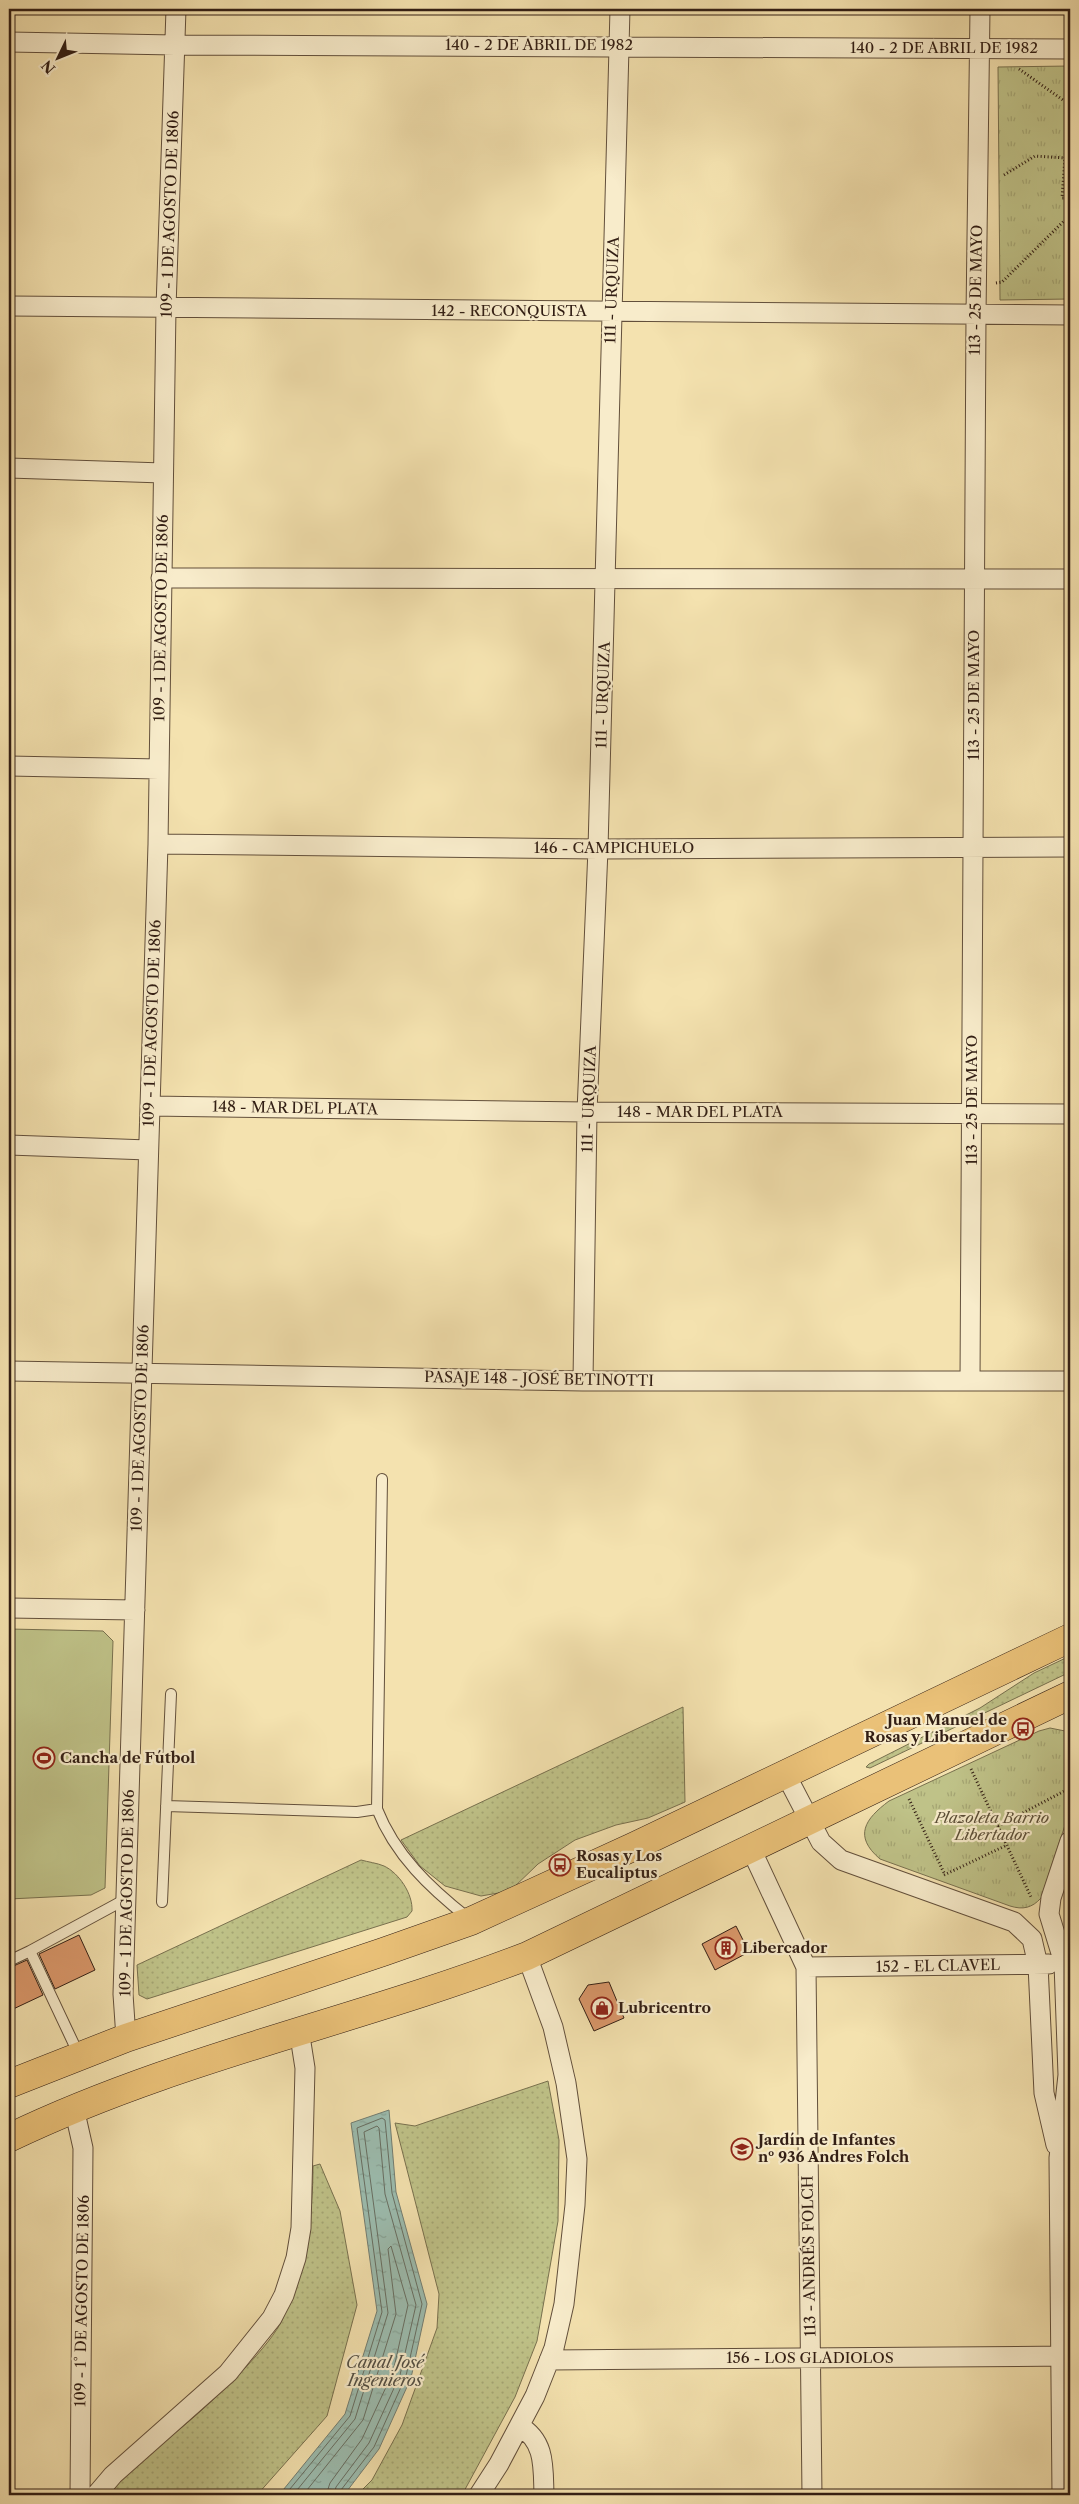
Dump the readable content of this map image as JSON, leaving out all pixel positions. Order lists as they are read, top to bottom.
{
  "streets": {
    "street": [
      "140 - 2 DE ABRIL DE 1982",
      "109 - 1 DE AGOSTO DE 1806",
      "111 - URQUIZA",
      "113 - 25 DE MAYO",
      "142 - RECONQUISTA",
      "146 - CAMPICHUELO",
      "148 - MAR DEL PLATA",
      "PASAJE 148 - JOSÉ BETINOTTI",
      "152 - EL CLAVEL",
      "113 - ANDRÉS FOLCH",
      "109 - 1° DE AGOSTO DE 1806",
      "156 - LOS GLADIOLOS"
    ]
  },
  "crossings": [
    ["140 - 2 DE ABRIL DE 1982", "109 - 1 DE AGOSTO DE 1806"],
    ["140 - 2 DE ABRIL DE 1982", "111 - URQUIZA"],
    ["140 - 2 DE ABRIL DE 1982", "113 - 25 DE MAYO"],
    ["109 - 1 DE AGOSTO DE 1806", "142 - RECONQUISTA"],
    ["109 - 1 DE AGOSTO DE 1806", "146 - CAMPICHUELO"],
    ["109 - 1 DE AGOSTO DE 1806", "148 - MAR DEL PLATA"],
    ["109 - 1 DE AGOSTO DE 1806", "PASAJE 148 - JOSÉ BETINOTTI"],
    ["111 - URQUIZA", "142 - RECONQUISTA"],
    ["111 - URQUIZA", "146 - CAMPICHUELO"],
    ["111 - URQUIZA", "148 - MAR DEL PLATA"],
    ["111 - URQUIZA", "PASAJE 148 - JOSÉ BETINOTTI"],
    ["113 - 25 DE MAYO", "142 - RECONQUISTA"],
    ["113 - 25 DE MAYO", "146 - CAMPICHUELO"],
    ["113 - 25 DE MAYO", "148 - MAR DEL PLATA"],
    ["113 - 25 DE MAYO", "PASAJE 148 - JOSÉ BETINOTTI"],
    ["152 - EL CLAVEL", "113 - ANDRÉS FOLCH"],
    ["113 - ANDRÉS FOLCH", "156 - LOS GLADIOLOS"]
  ],
  "water": ["Canal José Ingenieros"],
  "parks": ["Plazoleta Barrio Libertador"],
  "places": {
    "bus stop": ["Juan Manuel de Rosas y Libertador", "Rosas y Los Eucaliptus"],
    "sports": ["Cancha de Fútbol"],
    "building": ["Libercador"],
    "shop": ["Lubricentro"],
    "school or university": ["Jardín de Infantes nº 936 Andres Folch"]
  },
  "north": "bottom left"
}
